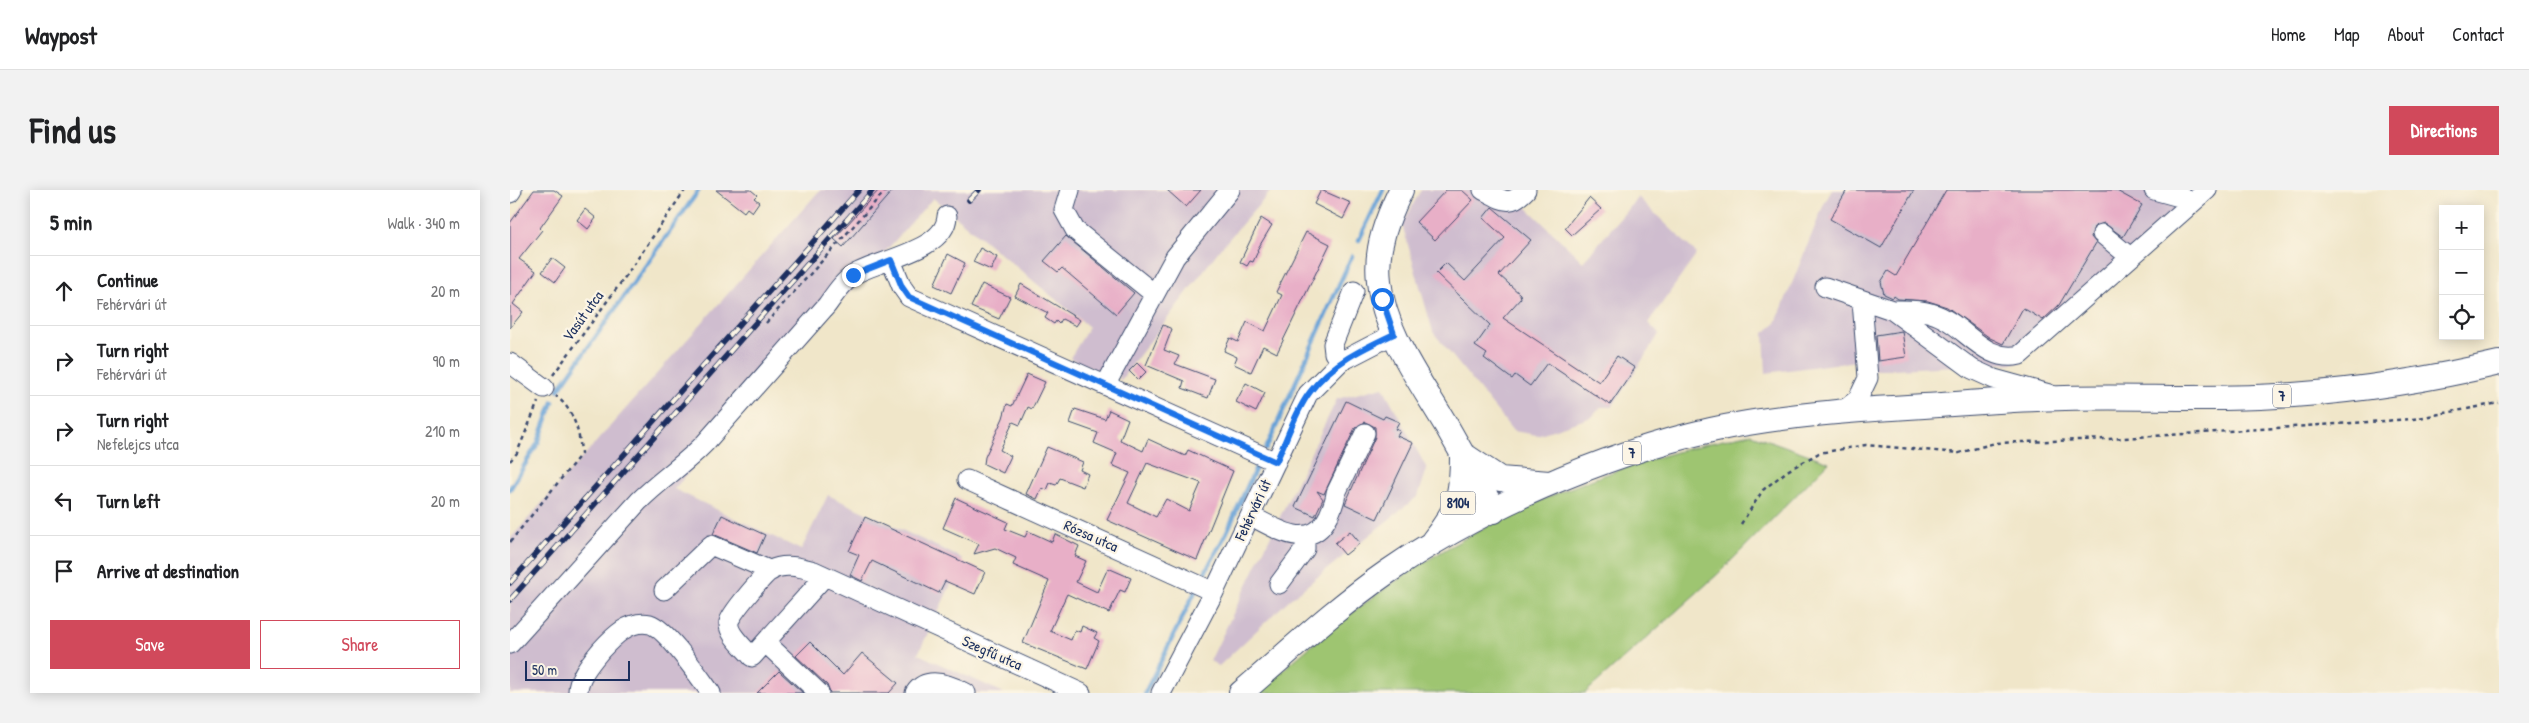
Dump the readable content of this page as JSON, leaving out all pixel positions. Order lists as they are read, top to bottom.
{
  "streets": {
    "main road": ["7", "8104"],
    "street": ["Fehérvári út", "Rózsa utca", "Szegfű utca"],
    "path": ["Vasút utca"]
  },
  "crossings": [
    ["7", "8104"],
    ["8104", "Fehérvári út"],
    ["Fehérvári út", "Rózsa utca"]
  ],
  "scale_bar": "50 m",
  "page": {
    "header": "Waypost",
    "nav": [
      "Home",
      "Map",
      "About",
      "Contact"
    ],
    "buttons": [
      "Directions",
      ["Save", "Share"]
    ],
    "title": "Find us",
    "heading": ["5 min", "Walk · 340 m"],
    "map_buttons": ["+", "−"],
    "list": [
      ["Continue", "Fehérvári út", "20 m"],
      ["Turn right", "Fehérvári út", "90 m"],
      ["Turn right", "Nefelejcs utca", "210 m"],
      ["Turn left", "20 m"],
      "Arrive at destination"
    ],
    "scale": "50 m"
  }
}
